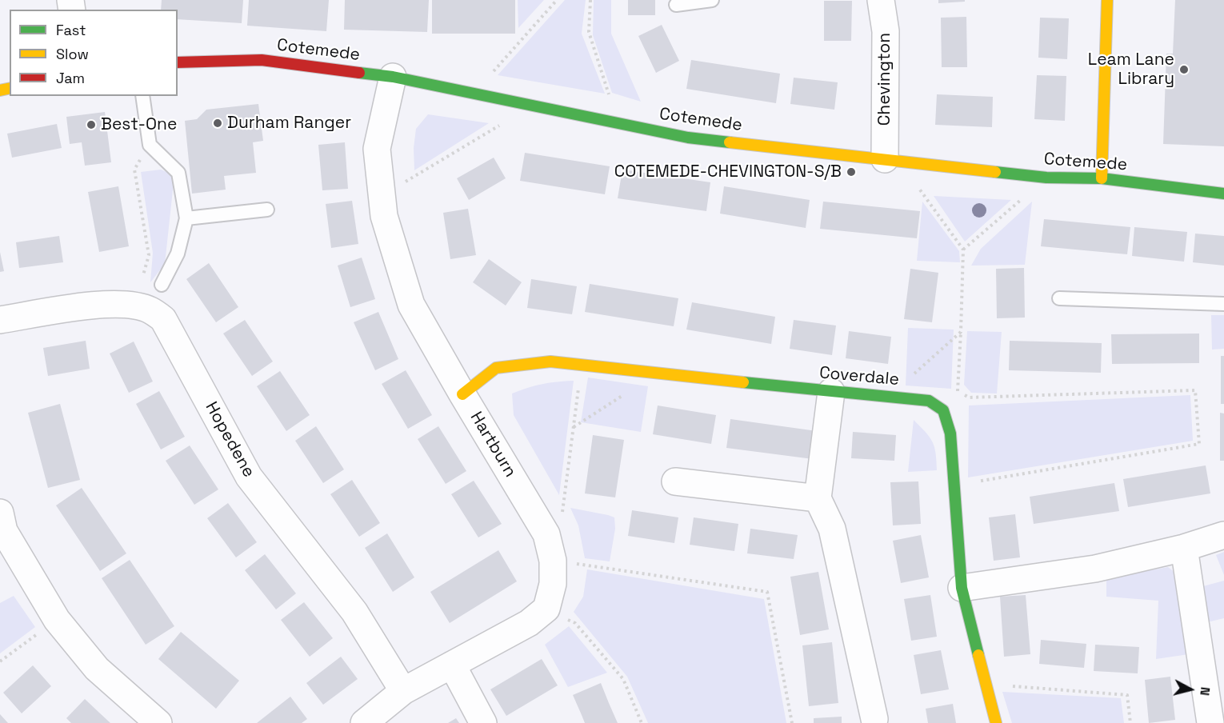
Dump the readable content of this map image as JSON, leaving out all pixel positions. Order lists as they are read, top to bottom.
{
  "streets": {
    "street": [
      "Cotemede",
      "Chevington",
      "Coverdale",
      "Hopedene",
      "Hartburn"
    ]
  },
  "crossings": [
    ["Cotemede", "Chevington"],
    ["Cotemede", "Hartburn"],
    ["Coverdale", "Hartburn"]
  ],
  "places": [
    "Leam Lane Library",
    "Durham Ranger",
    "Best-One",
    "COTEMEDE-CHEVINGTON-S/B"
  ],
  "legend": ["Fast", "Slow", "Jam"],
  "north": "right"
}
